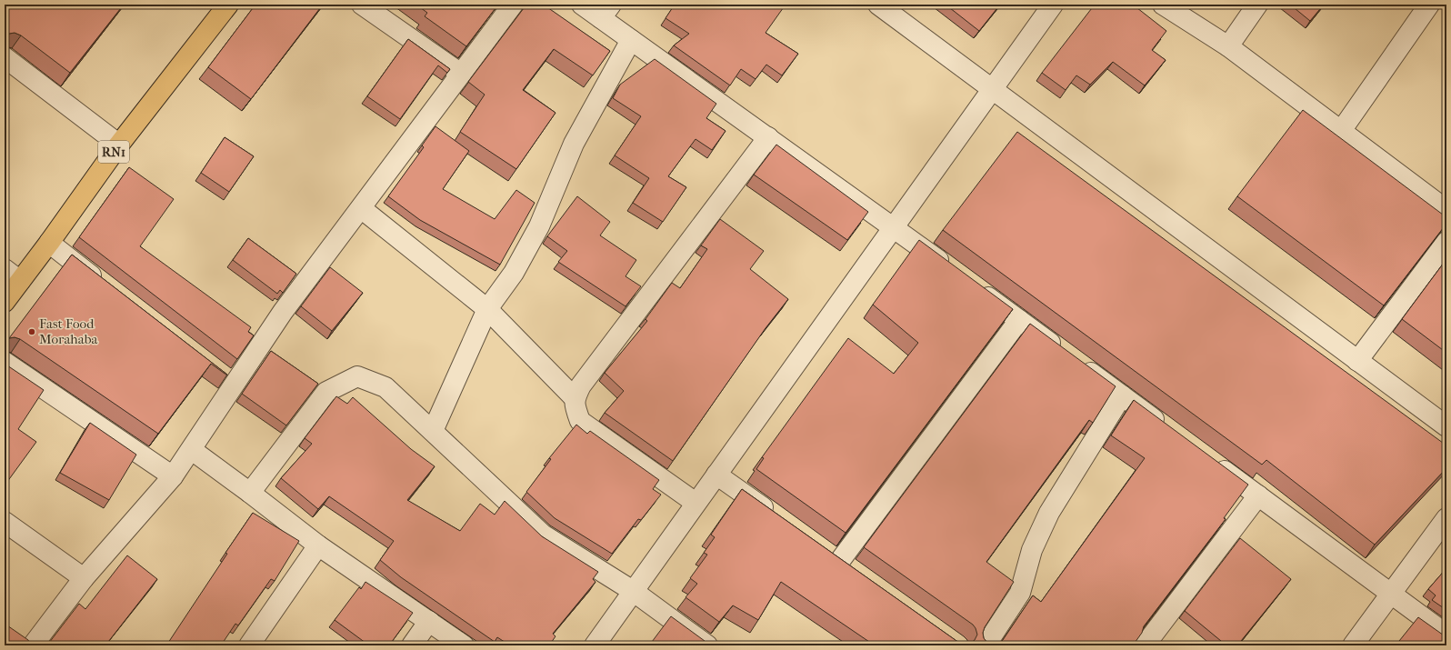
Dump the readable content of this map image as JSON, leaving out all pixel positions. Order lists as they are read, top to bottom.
{
  "streets": {
    "highway": ["RN1"]
  },
  "places": ["Fast Food Morahaba"]
}
